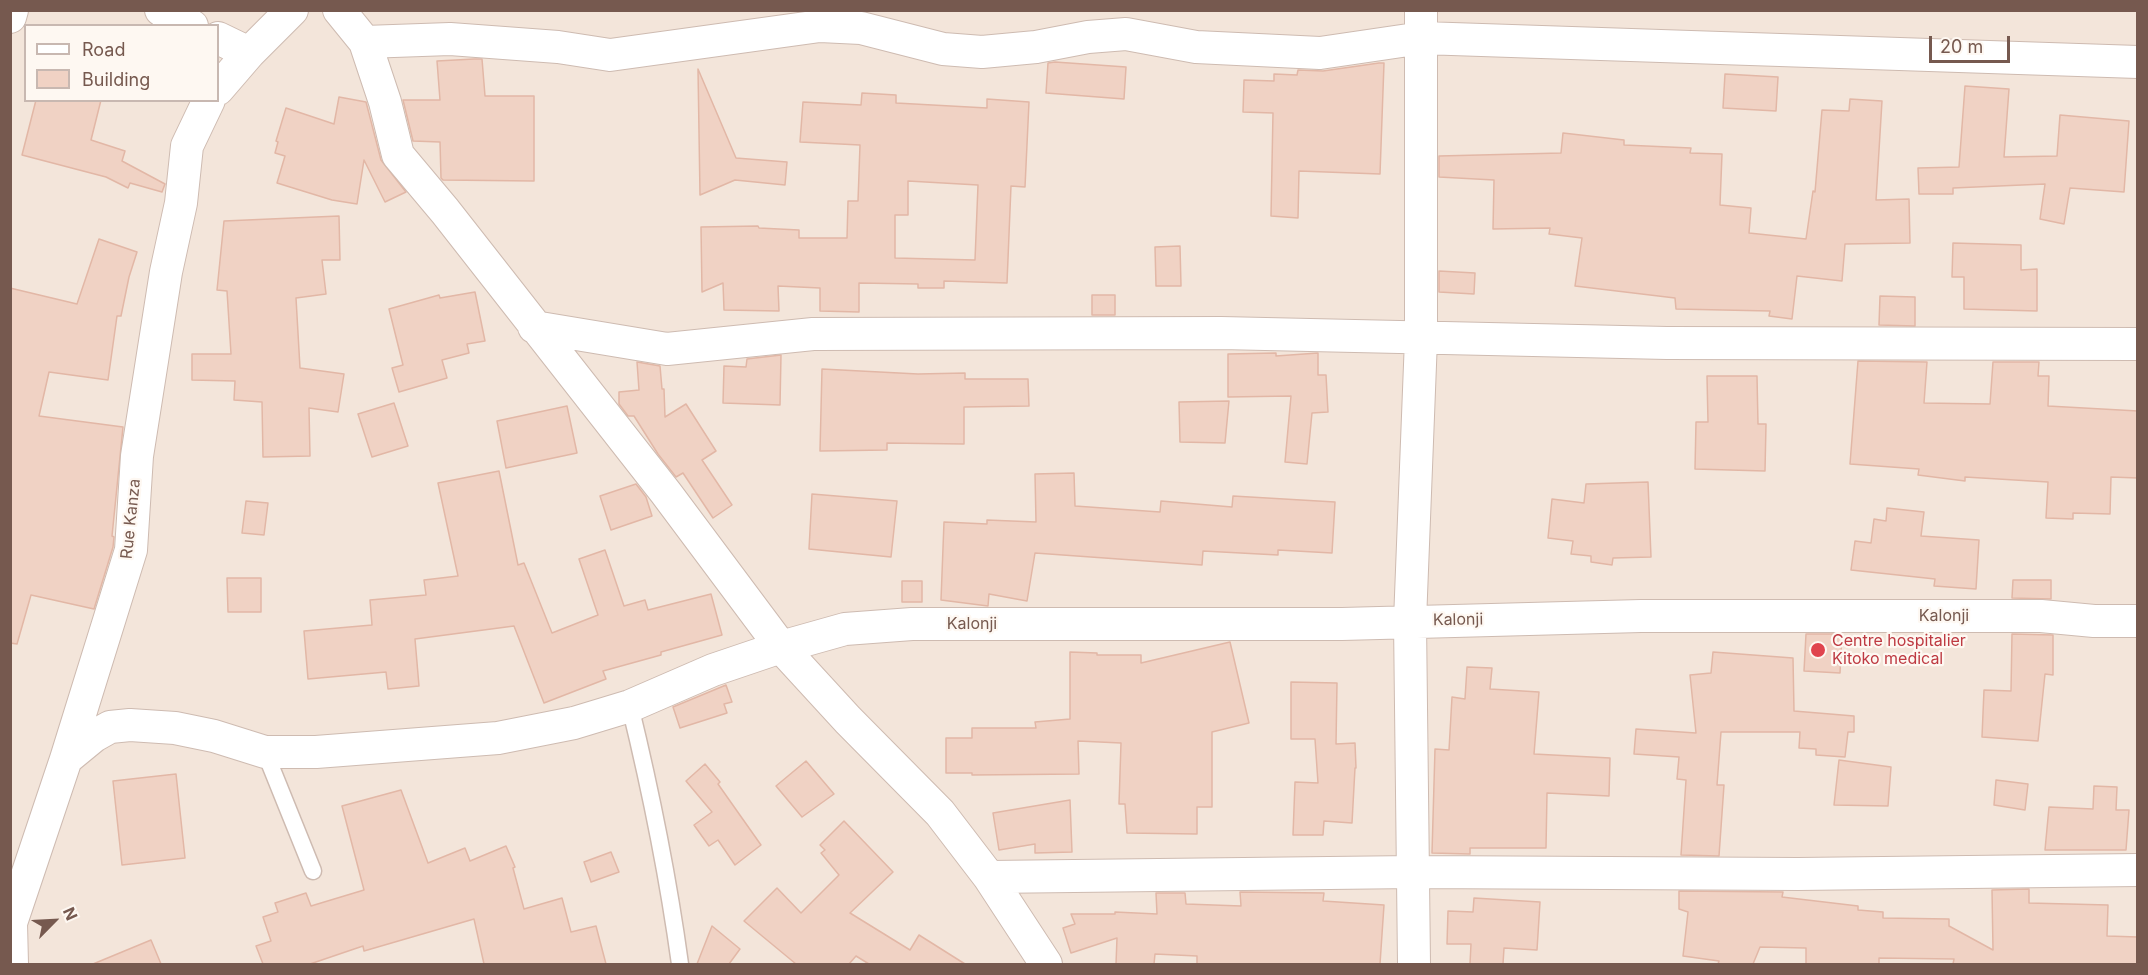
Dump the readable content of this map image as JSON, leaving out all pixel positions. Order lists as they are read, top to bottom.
{
  "streets": {
    "street": ["Rue Kanza", "Kalonji"]
  },
  "crossings": [
    ["Rue Kanza", "Kalonji"]
  ],
  "places": ["Centre hospitalier Kitoko medical"],
  "legend": ["Road", "Building"],
  "scale_bar": "20 m",
  "north": "top right"
}
